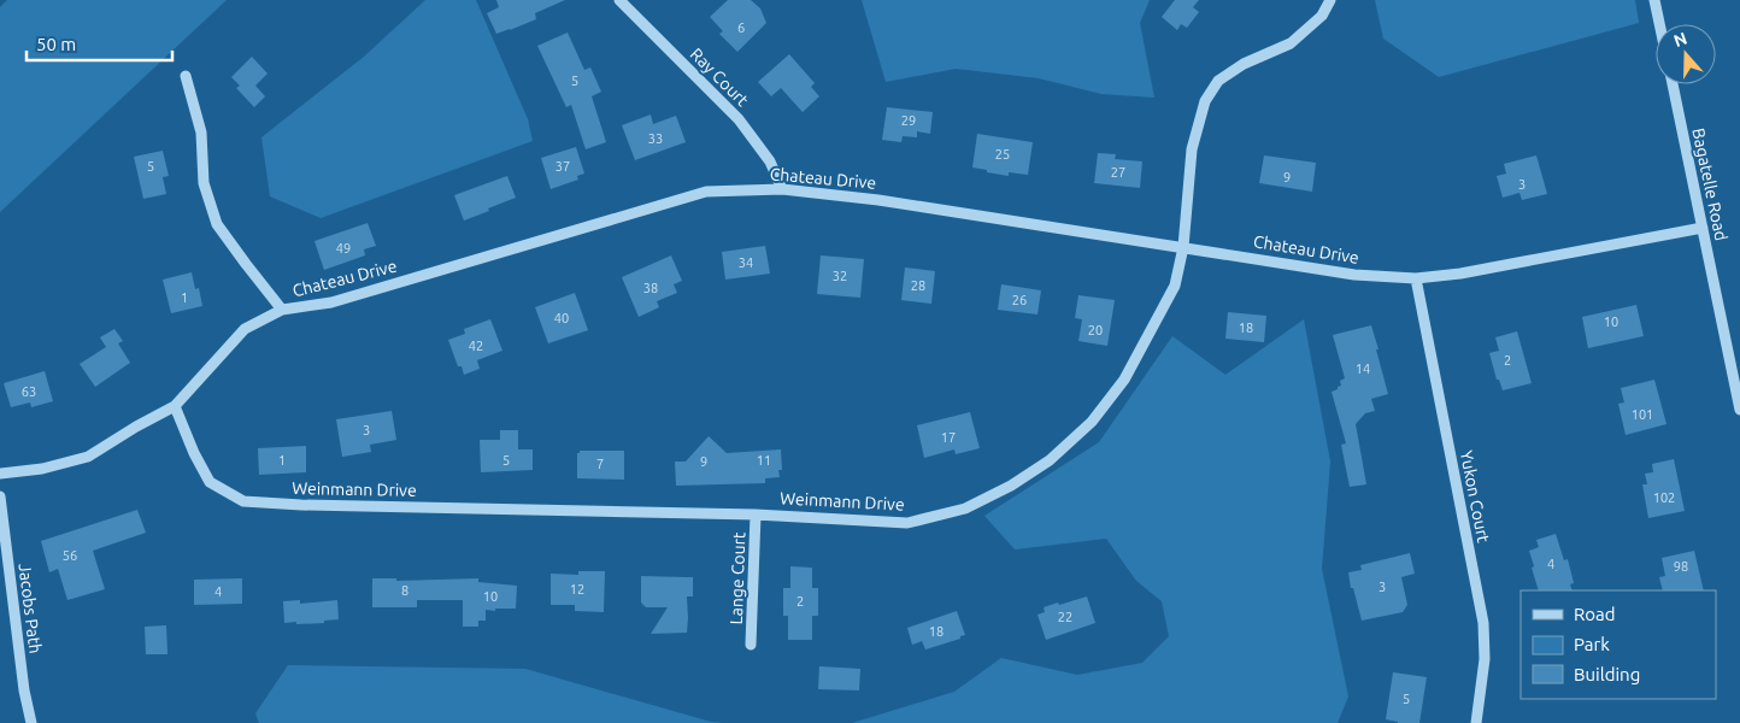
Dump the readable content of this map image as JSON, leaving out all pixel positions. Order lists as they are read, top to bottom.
{
  "streets": {
    "street": [
      "Ray Court",
      "Chateau Drive",
      "Bagatelle Road",
      "Weinmann Drive",
      "Yukon Court",
      "Lange Court",
      "Jacobs Path"
    ]
  },
  "crossings": [
    ["Ray Court", "Chateau Drive"],
    ["Chateau Drive", "Bagatelle Road"],
    ["Chateau Drive", "Weinmann Drive"],
    ["Chateau Drive", "Yukon Court"],
    ["Weinmann Drive", "Lange Court"]
  ],
  "house_numbers": [
    "6",
    "5",
    "29",
    "33",
    "25",
    "5",
    "37",
    "27",
    "9",
    "3",
    "49",
    "34",
    "32",
    "28",
    "38",
    "1",
    "26",
    "40",
    "10",
    "18",
    "20",
    "42",
    "2",
    "14",
    "63",
    "101",
    "3",
    "17",
    "1",
    "5",
    "11",
    "9",
    "7",
    "102",
    "56",
    "4",
    "98",
    "3",
    "12",
    "8",
    "4",
    "10",
    "2",
    "22",
    "18",
    "5"
  ],
  "legend": ["Road", "Park", "Building"],
  "scale_bar": "50 m",
  "north": "top"
}
